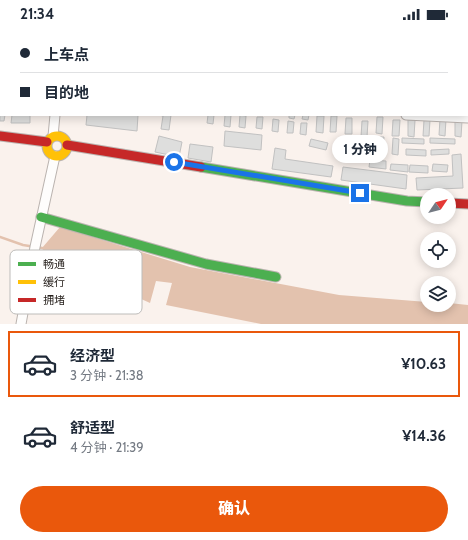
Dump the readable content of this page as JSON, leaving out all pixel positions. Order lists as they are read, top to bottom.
{
  "legend": ["畅通", "缓行", "拥堵"],
  "north": "top right",
  "page": {
    "status": "21:34",
    "banner": ["上车点", "目的地"],
    "bubble": "1 分钟",
    "list": [
      {
        "name": "经济型",
        "note": "3 分钟 · 21:38",
        "value": "¥10.63"
      },
      {
        "name": "舒适型",
        "note": "4 分钟 · 21:39",
        "value": "¥14.36"
      }
    ],
    "buttons": "确认"
  }
}
